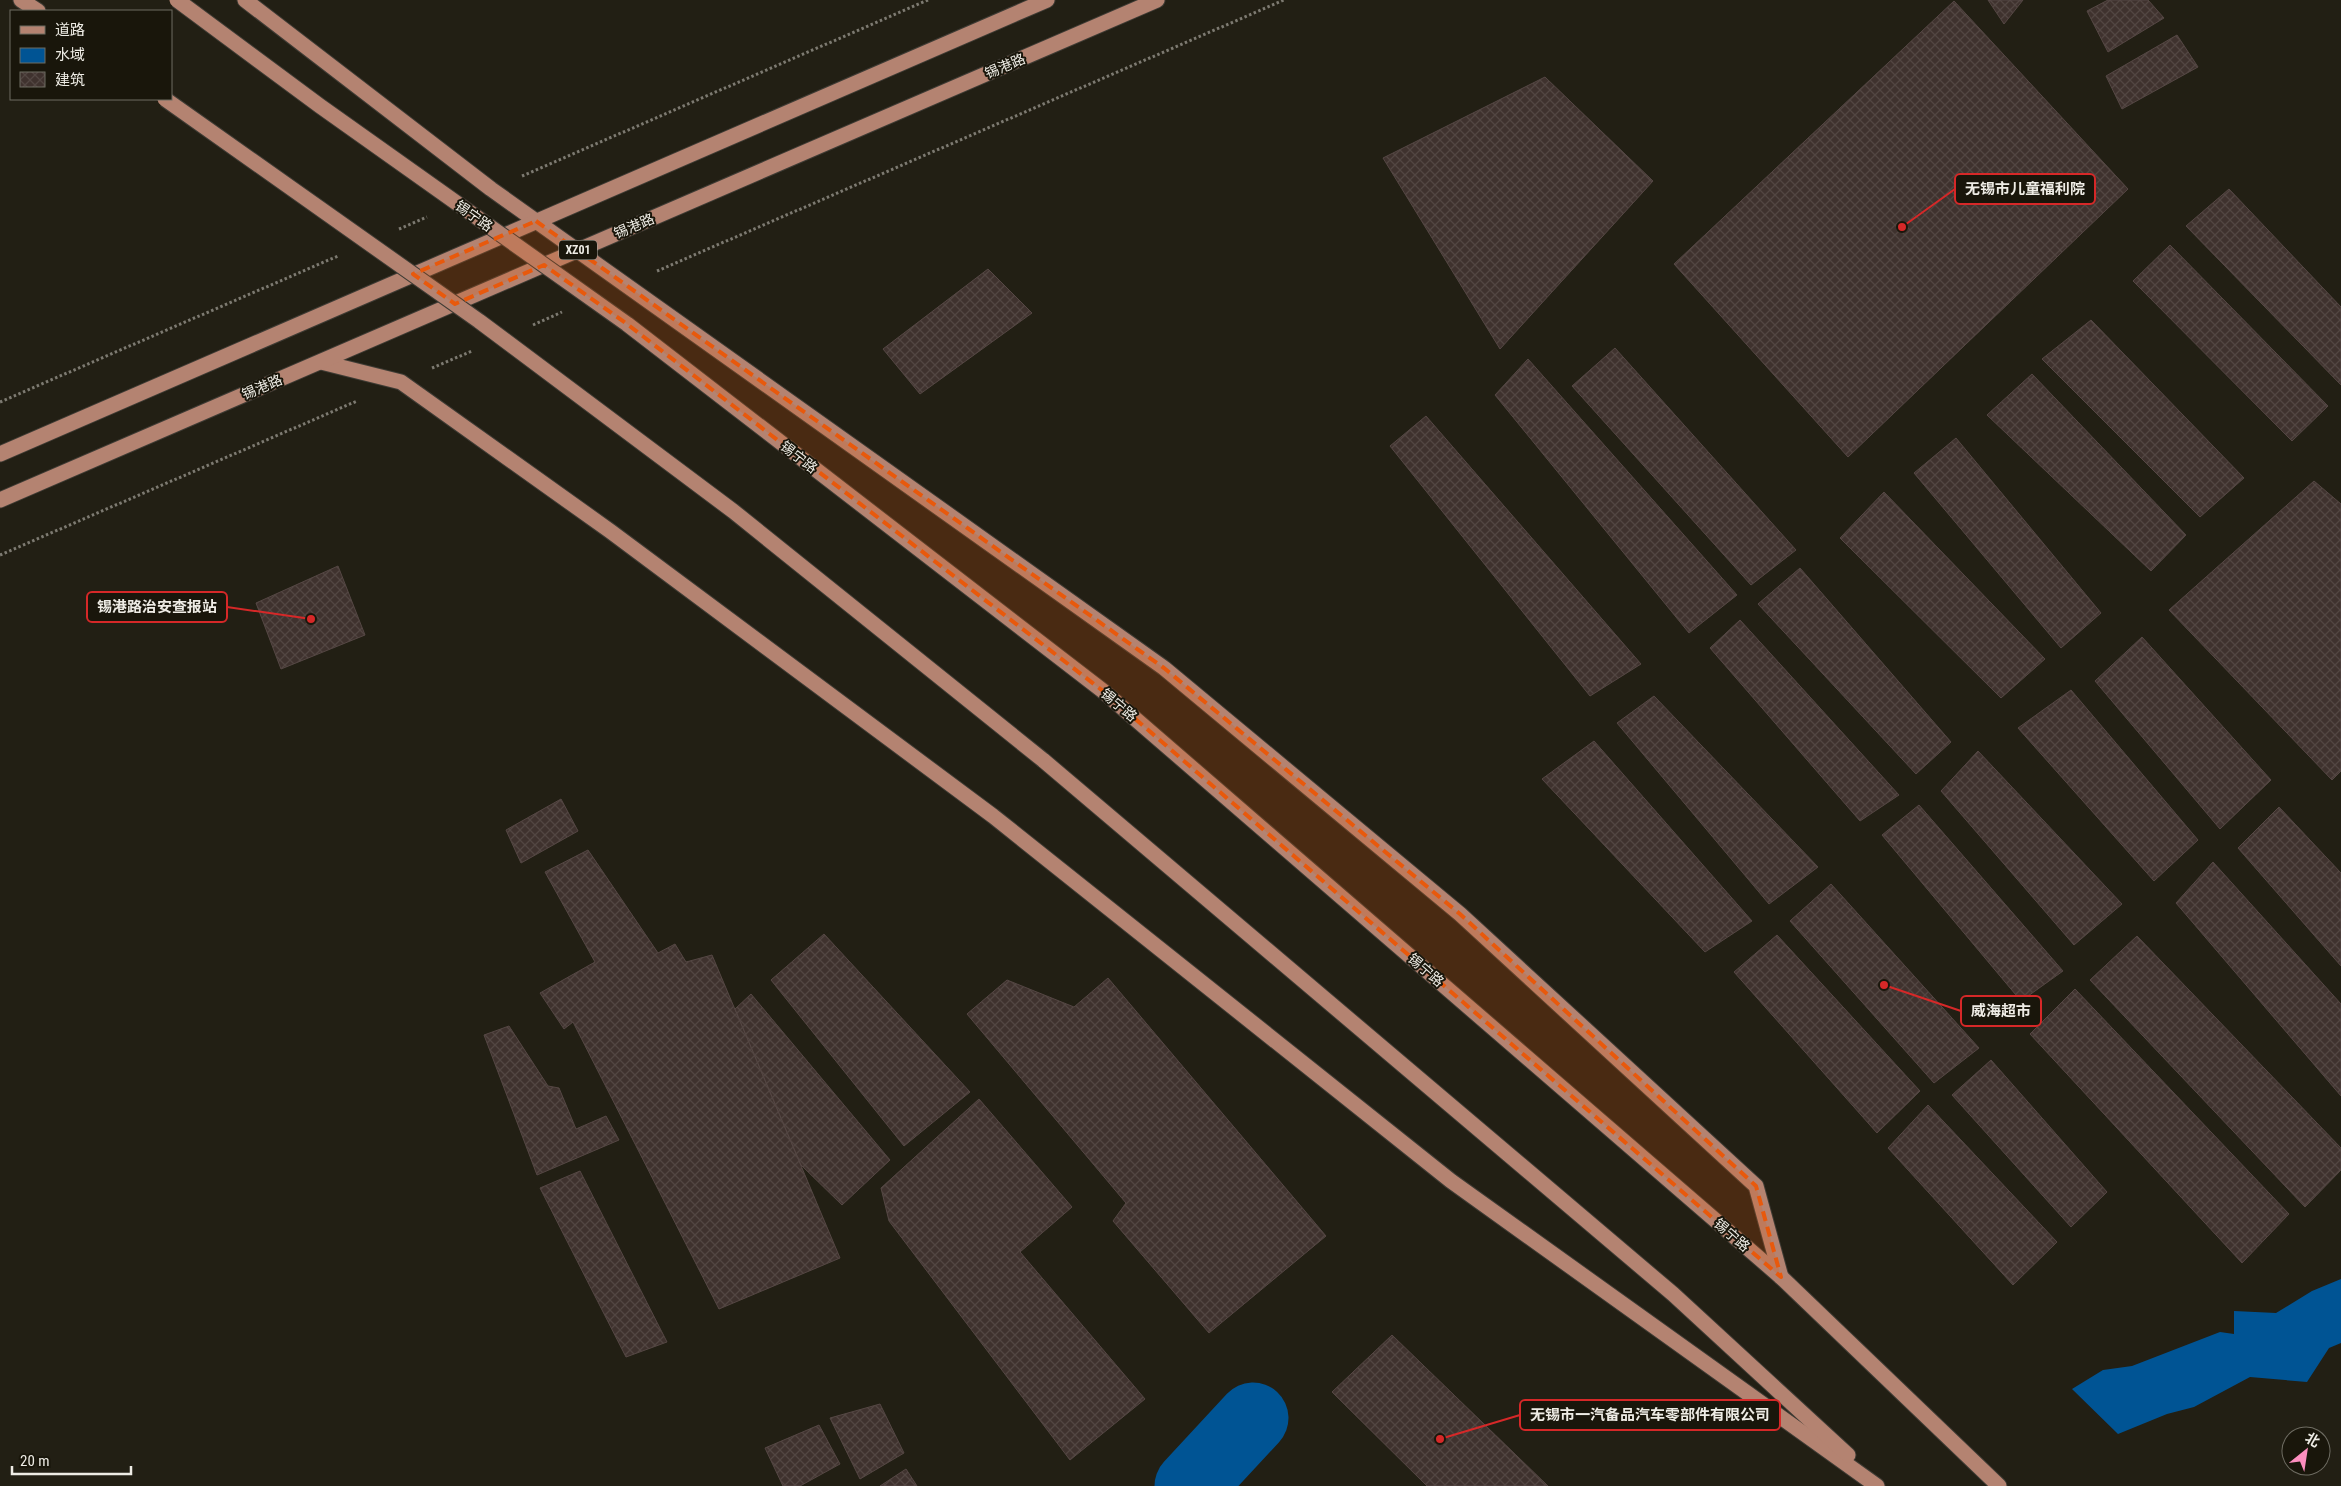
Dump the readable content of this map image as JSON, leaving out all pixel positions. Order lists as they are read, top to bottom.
{
  "streets": {
    "main road": ["锡港路", "锡宁路", "XZ01"]
  },
  "places": [
    "无锡市儿童福利院",
    "锡港路治安查报站",
    "威海超市",
    "无锡市一汽备品汽车零部件有限公司"
  ],
  "legend": ["道路", "水域", "建筑"],
  "scale_bar": "20 m",
  "north": "top right"
}
